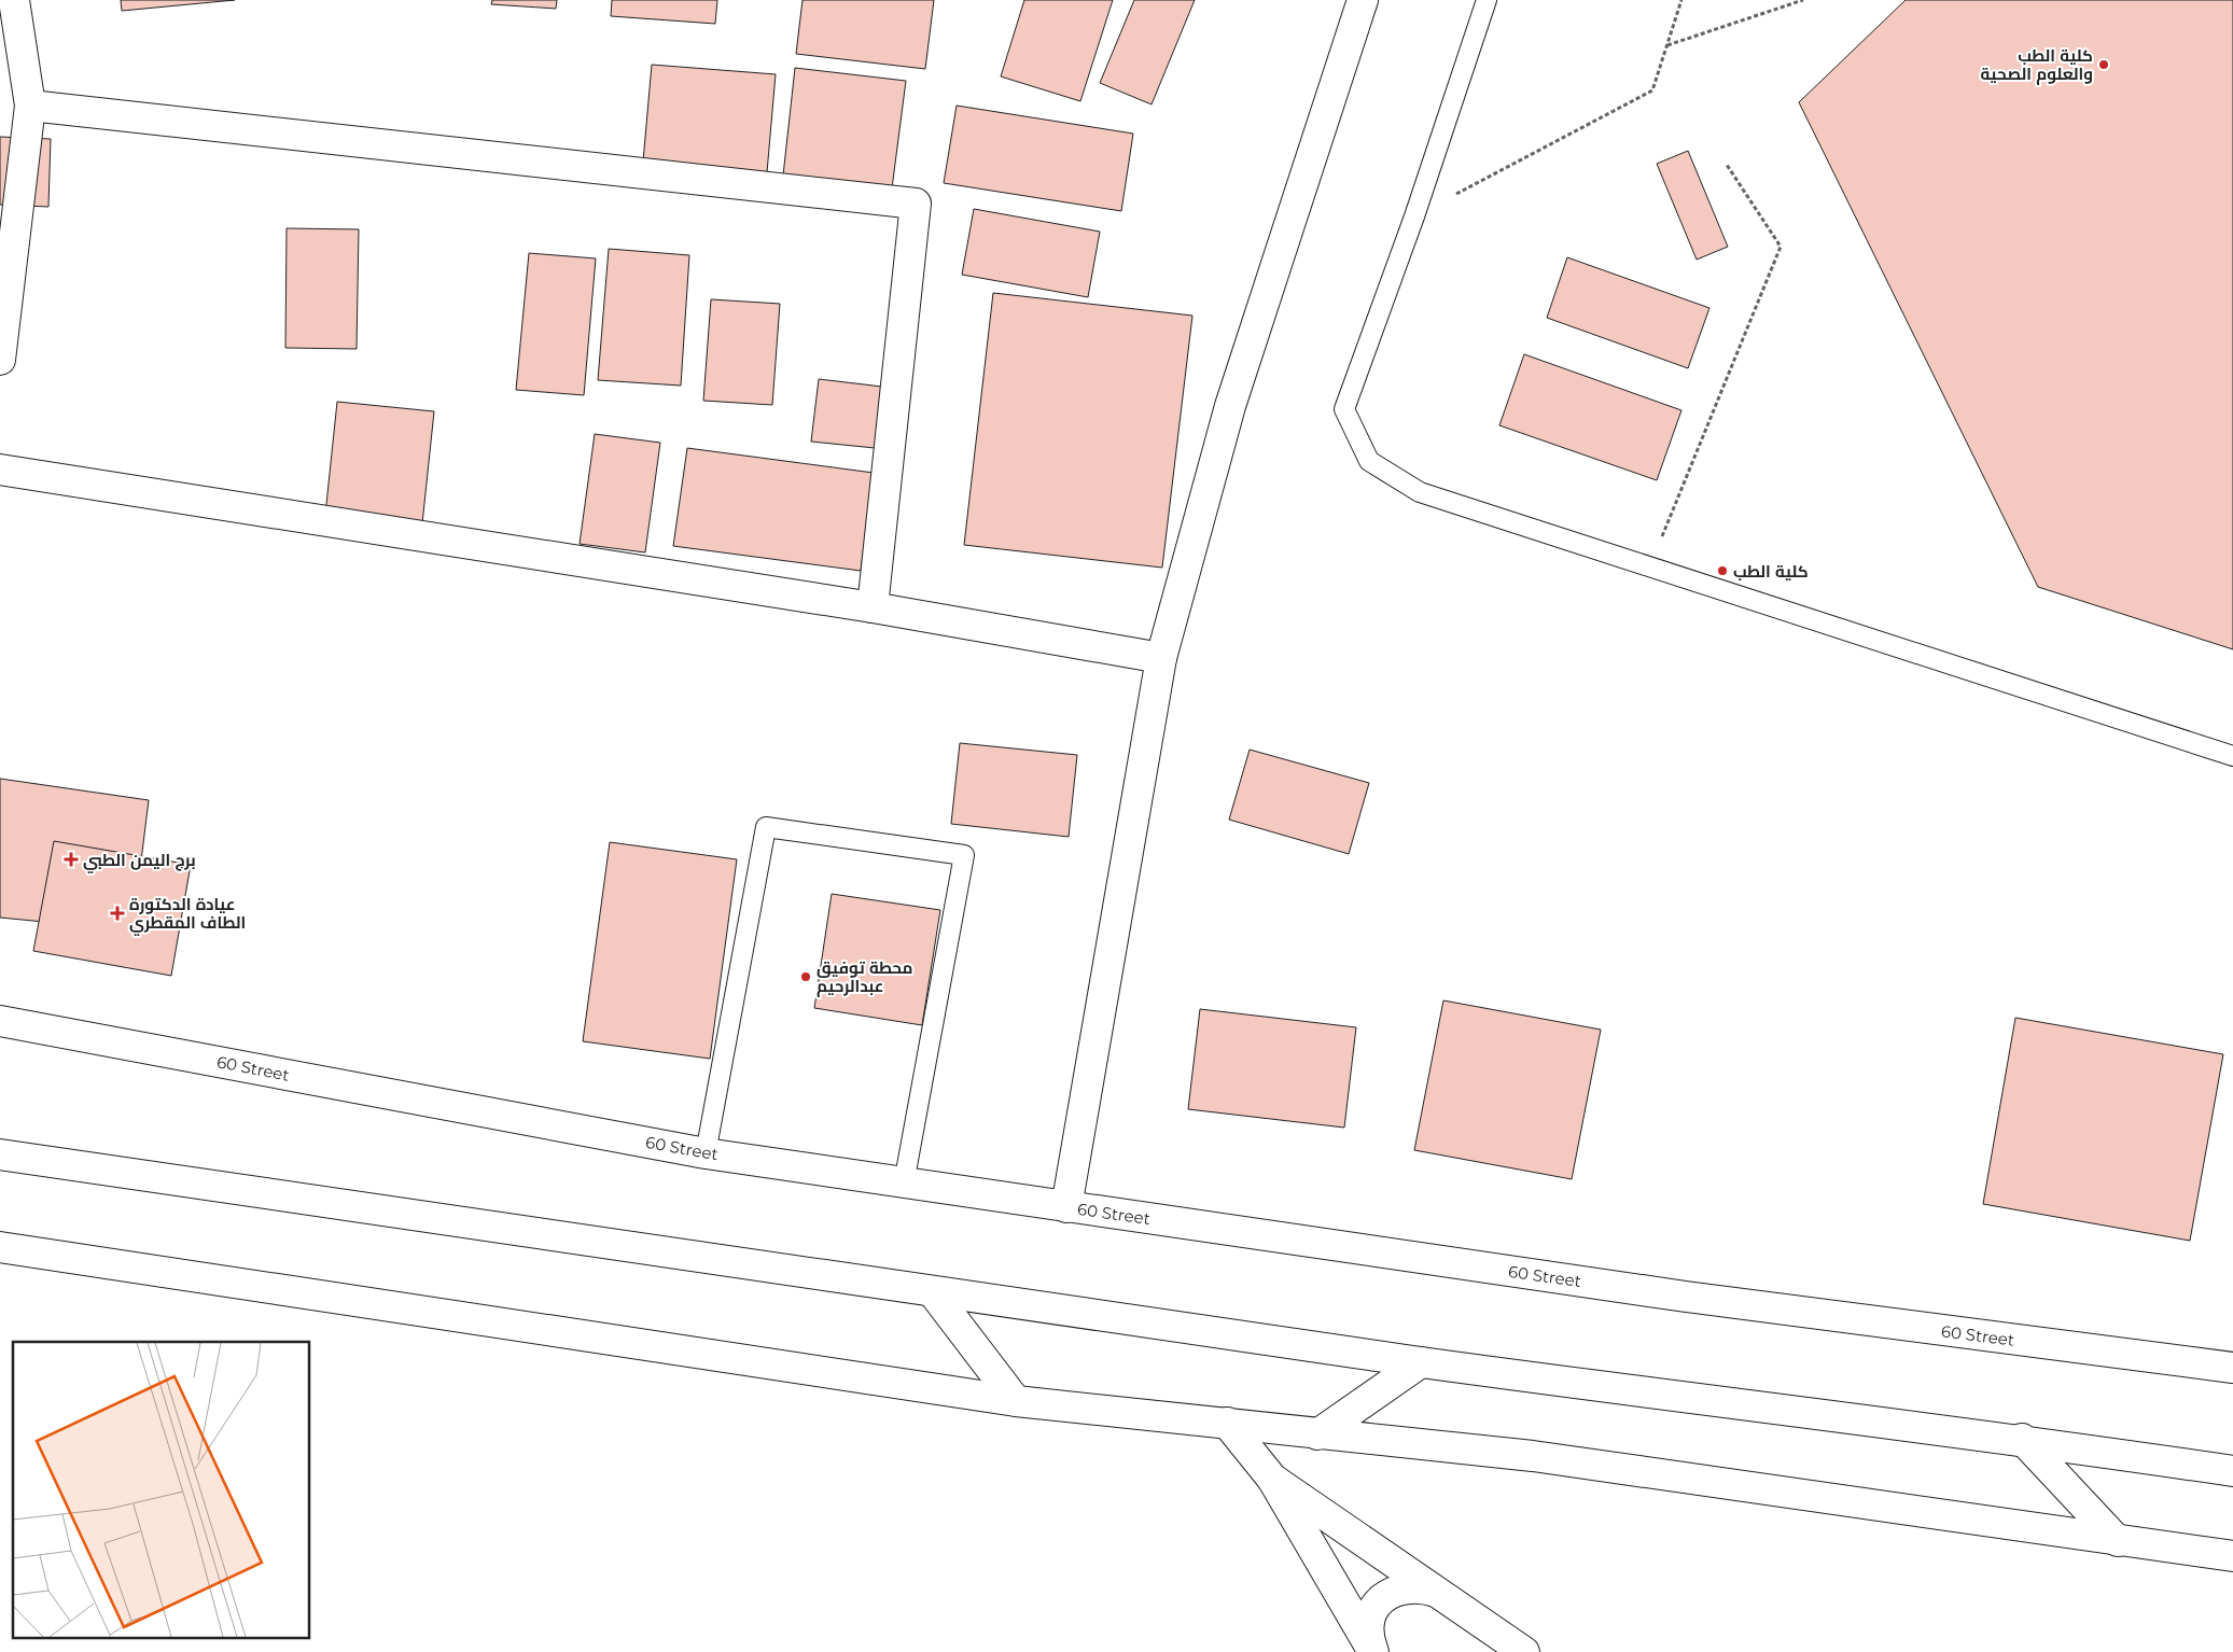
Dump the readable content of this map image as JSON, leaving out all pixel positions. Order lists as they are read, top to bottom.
{
  "streets": {
    "main road": ["60 Street"]
  },
  "places": {
    "other": ["كلية الطب والعلوم الصحية", "كلية الطب", "محطة توفيق عبدالرحيم"],
    "health": ["برج اليمن الطبي", "عيادة الدكتورة الطاف المقطري"]
  }
}
